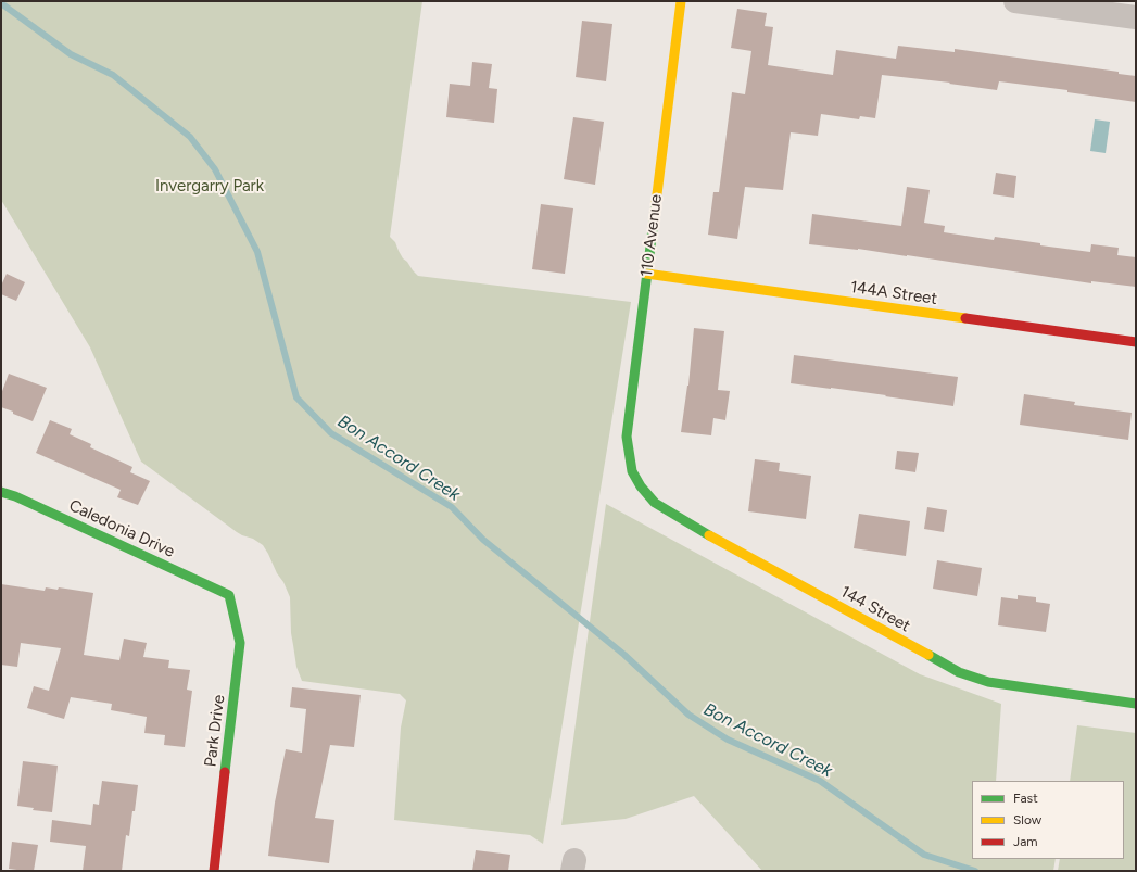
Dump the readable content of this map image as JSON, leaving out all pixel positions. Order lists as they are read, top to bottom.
{
  "streets": {
    "street": [
      "110 Avenue",
      "144A Street",
      "Caledonia Drive",
      "144 Street",
      "Park Drive"
    ]
  },
  "crossings": [
    ["110 Avenue", "144A Street"],
    ["110 Avenue", "144 Street"],
    ["Caledonia Drive", "Park Drive"]
  ],
  "water": ["Bon Accord Creek"],
  "parks": ["Invergarry Park"],
  "legend": ["Fast", "Slow", "Jam"]
}
